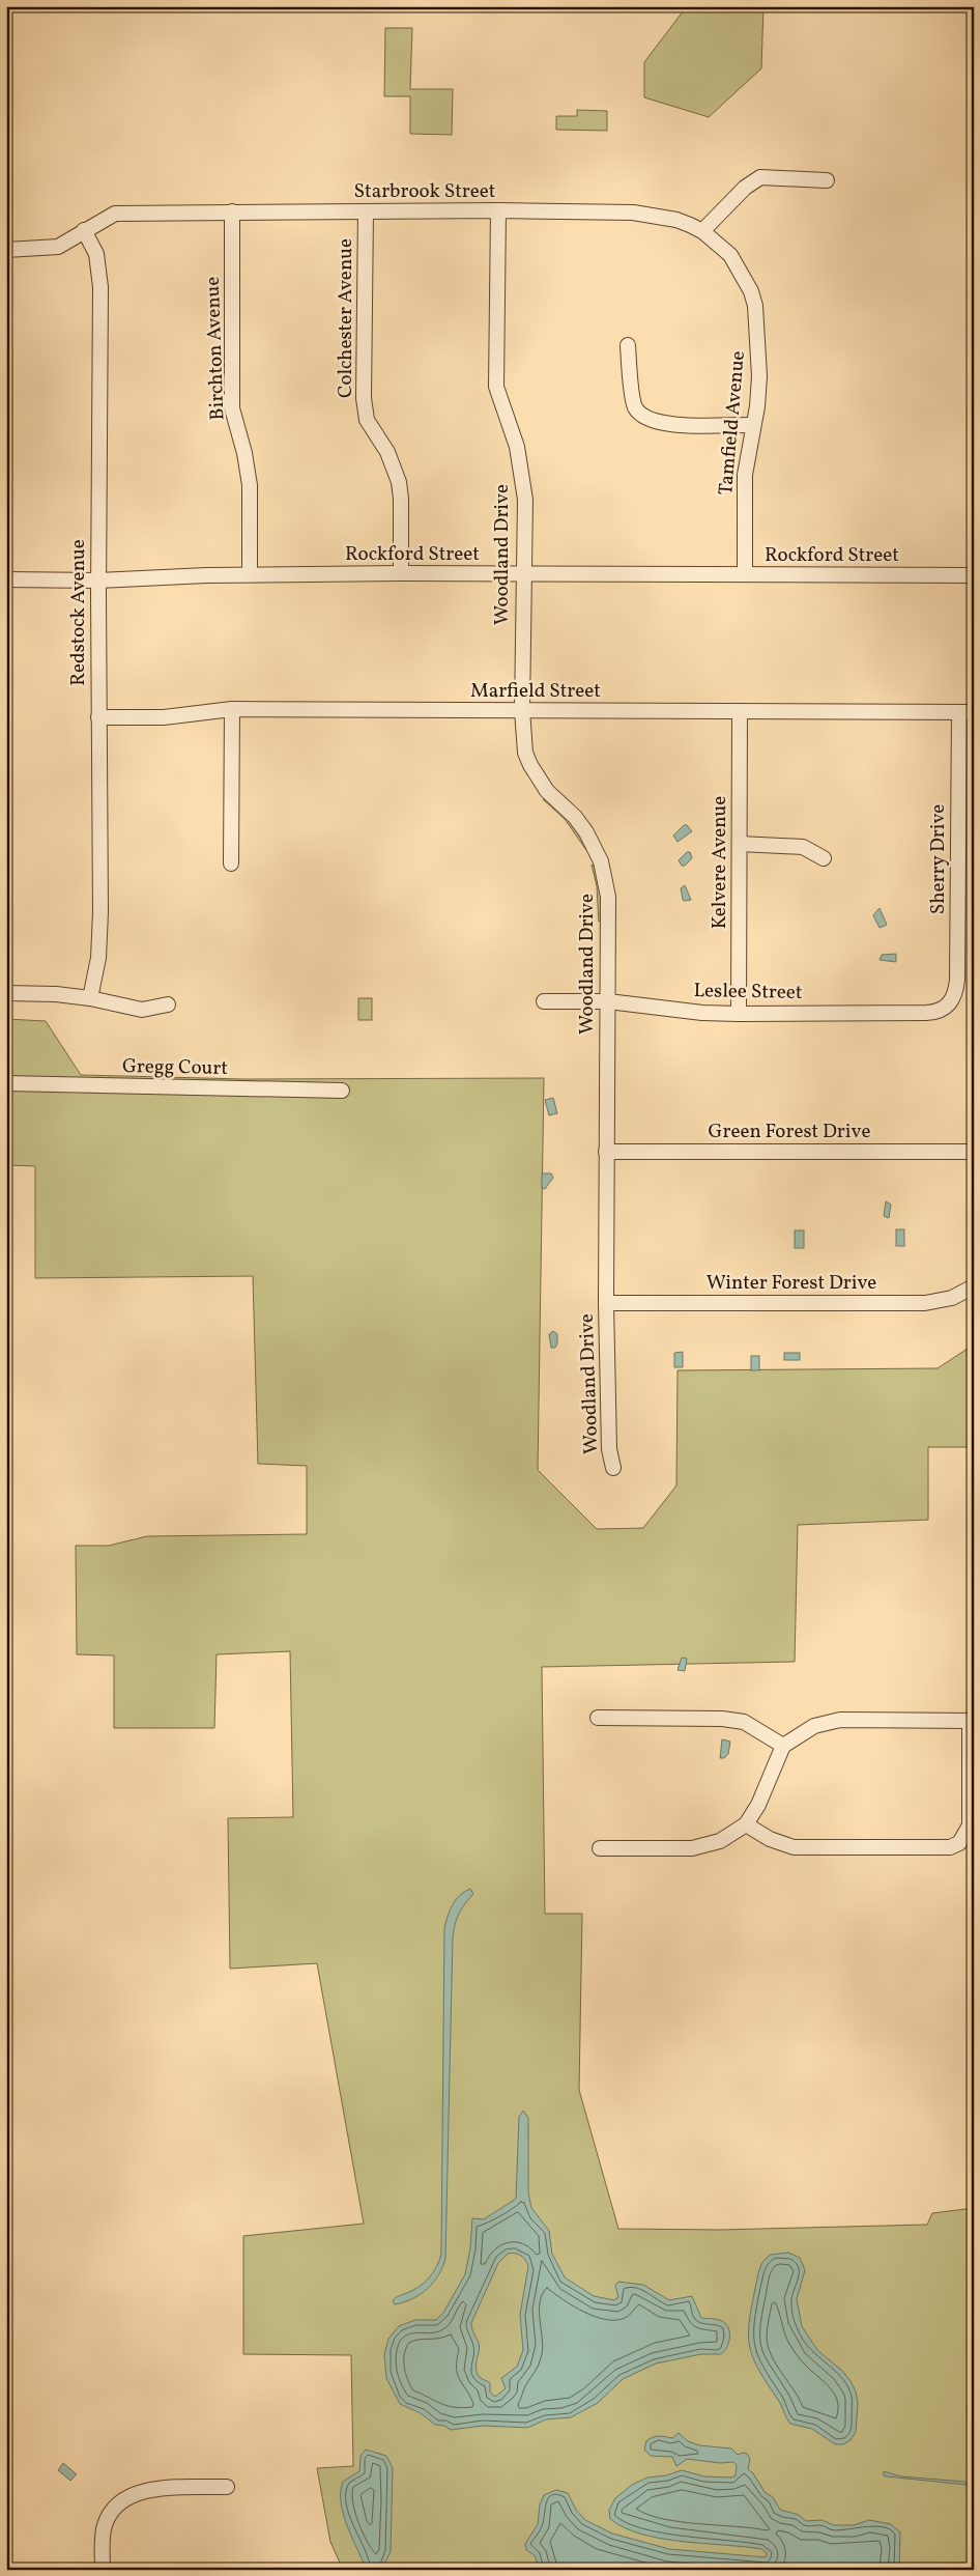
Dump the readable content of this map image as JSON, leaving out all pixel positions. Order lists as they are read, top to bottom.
{
  "streets": {
    "street": [
      "Starbrook Street",
      "Colchester Avenue",
      "Birchton Avenue",
      "Tamfield Avenue",
      "Rockford Street",
      "Woodland Drive",
      "Redstock Avenue",
      "Marfield Street",
      "Sherry Drive",
      "Kelvere Avenue",
      "Leslee Street",
      "Gregg Court",
      "Green Forest Drive",
      "Winter Forest Drive"
    ]
  },
  "crossings": [
    ["Starbrook Street", "Colchester Avenue"],
    ["Starbrook Street", "Birchton Avenue"],
    ["Starbrook Street", "Tamfield Avenue"],
    ["Starbrook Street", "Woodland Drive"],
    ["Starbrook Street", "Redstock Avenue"],
    ["Colchester Avenue", "Rockford Street"],
    ["Birchton Avenue", "Rockford Street"],
    ["Tamfield Avenue", "Rockford Street"],
    ["Rockford Street", "Woodland Drive"],
    ["Rockford Street", "Redstock Avenue"],
    ["Woodland Drive", "Marfield Street"],
    ["Woodland Drive", "Leslee Street"],
    ["Woodland Drive", "Green Forest Drive"],
    ["Woodland Drive", "Winter Forest Drive"],
    ["Redstock Avenue", "Marfield Street"],
    ["Marfield Street", "Sherry Drive"],
    ["Marfield Street", "Kelvere Avenue"],
    ["Sherry Drive", "Leslee Street"],
    ["Kelvere Avenue", "Leslee Street"]
  ]
}
